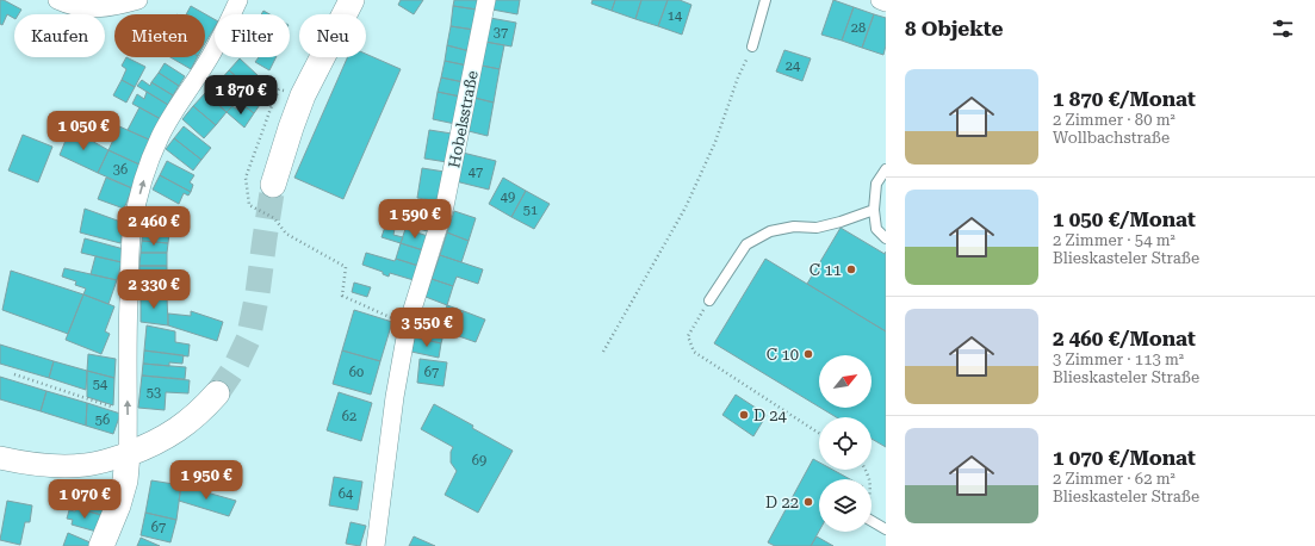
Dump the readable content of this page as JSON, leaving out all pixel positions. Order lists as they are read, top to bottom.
{
  "streets": {
    "street": ["Hobelsstraße"]
  },
  "places": [
    "C 11",
    "C 10",
    "D 24",
    "D 22"
  ],
  "house_numbers": [
    "14",
    "28",
    "37",
    "24",
    "36",
    "47",
    "49",
    "51",
    "60",
    "67",
    "54",
    "53",
    "62",
    "56",
    "69",
    "64",
    "67"
  ],
  "north": "top right",
  "page": {
    "heading": "8 Objekte",
    "chip": [
      "Kaufen",
      "Mieten",
      "Filter",
      "Neu"
    ],
    "list": [
      {
        "name": "1 870 €/Monat",
        "note": "2 Zimmer · 80 m² · Wollbachstraße"
      },
      {
        "name": "1 050 €/Monat",
        "note": "2 Zimmer · 54 m² · Blieskasteler Straße"
      },
      {
        "name": "2 460 €/Monat",
        "note": "3 Zimmer · 113 m² · Blieskasteler Straße"
      },
      {
        "name": "1 070 €/Monat",
        "note": "2 Zimmer · 62 m² · Blieskasteler Straße"
      }
    ],
    "price": [
      "1 870 €",
      "1 050 €",
      "1 590 €",
      "2 460 €",
      "2 330 €",
      "3 550 €",
      "1 950 €",
      "1 070 €"
    ]
  }
}
